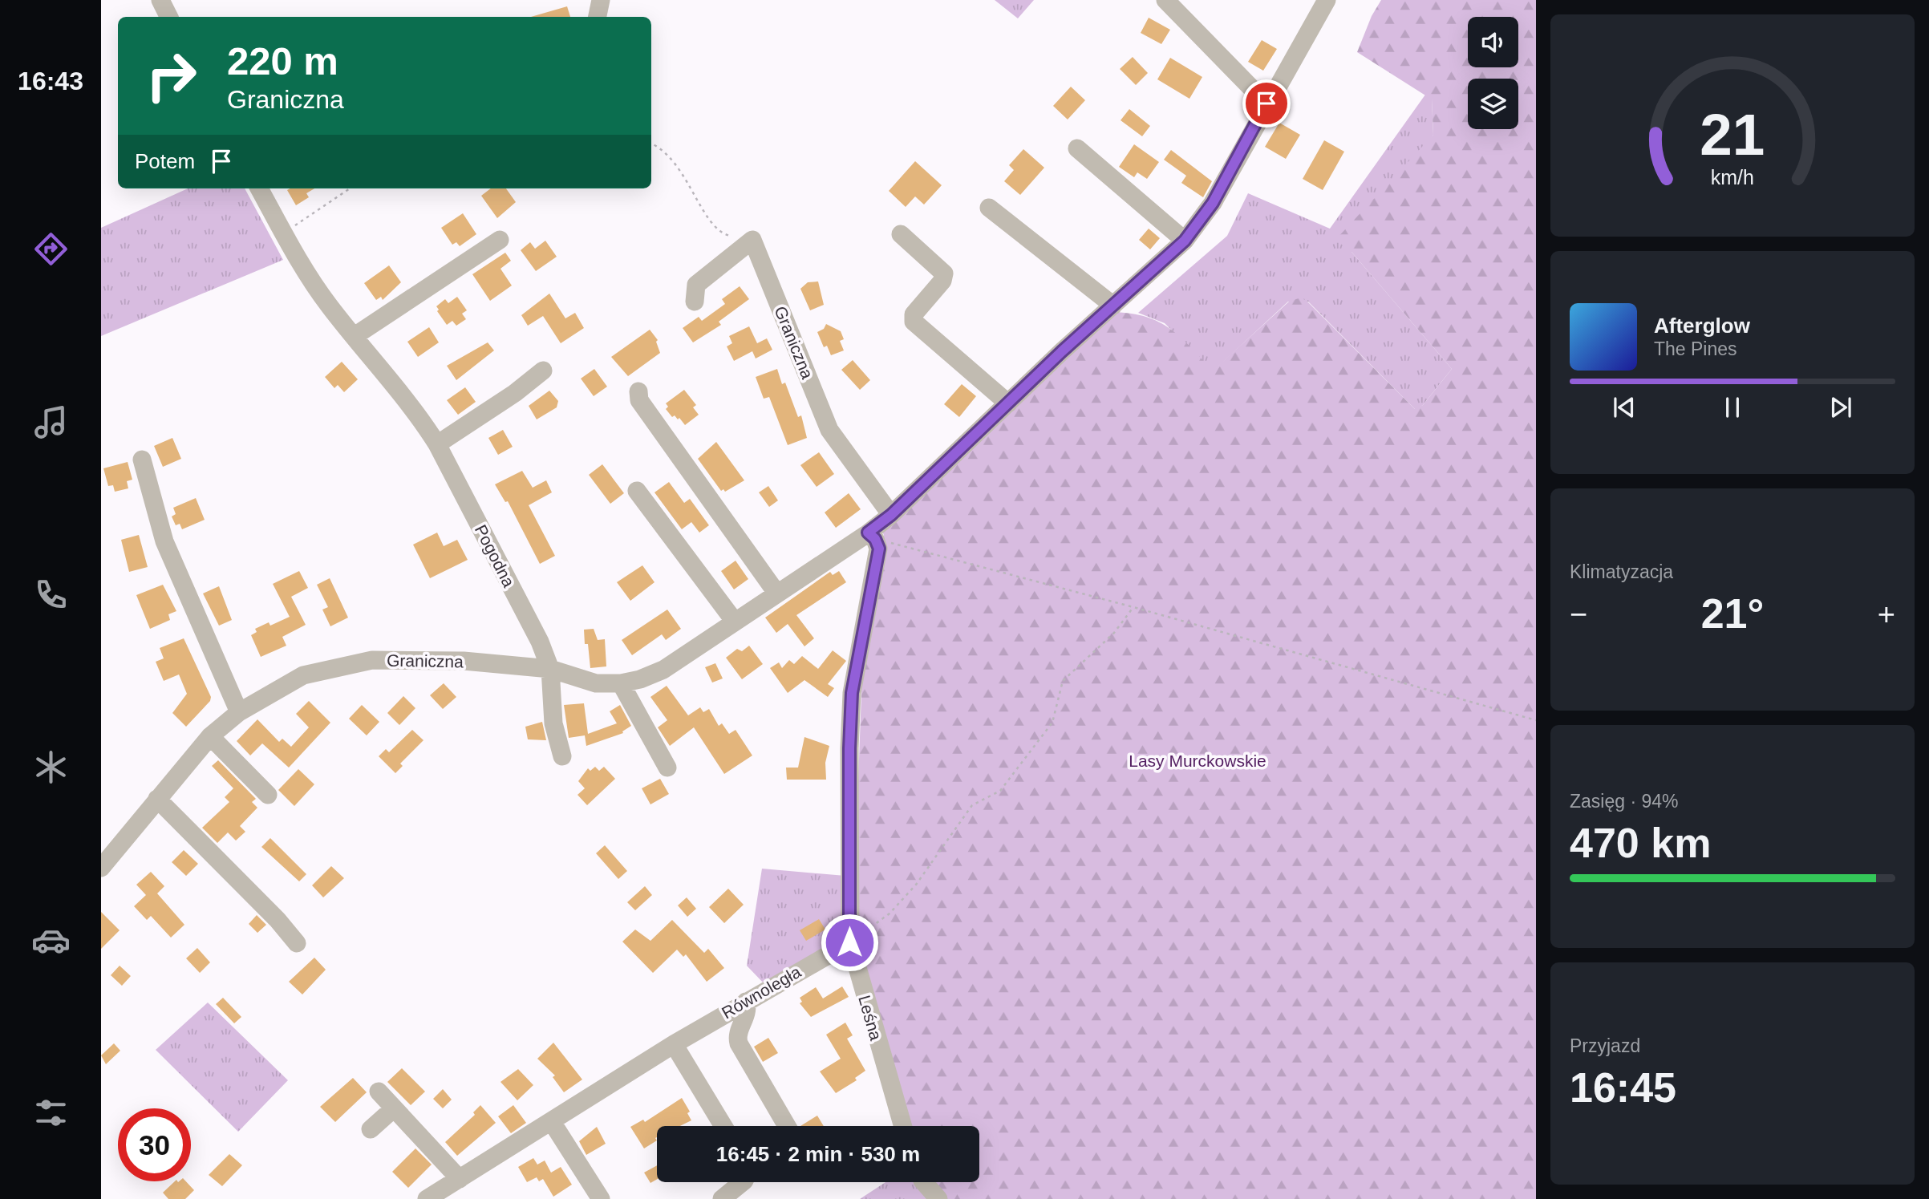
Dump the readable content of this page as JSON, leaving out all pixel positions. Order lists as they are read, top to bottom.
{
  "streets": {
    "street": [
      "Graniczna",
      "Pogodna",
      "Równoległa",
      "Leśna"
    ]
  },
  "crossings": [
    ["Graniczna", "Pogodna"],
    ["Graniczna", "Leśna"],
    ["Równoległa", "Leśna"]
  ],
  "parks": ["Lasy Murckowskie"],
  "page": {
    "tabs": "16:43",
    "turn": ["220 m", "Graniczna"],
    "then": "Potem",
    "song": ["Afterglow", "The Pines"],
    "tile": [
      "Klimatyzacja",
      ["Zasięg · 94%", "470 km"],
      ["Przyjazd", "16:45"]
    ],
    "heat": ["−", "21°", "+"],
    "limit": "30",
    "trip": "16:45 · 2 min · 530 m",
    "gauge": ["21", "km/h"]
  }
}
